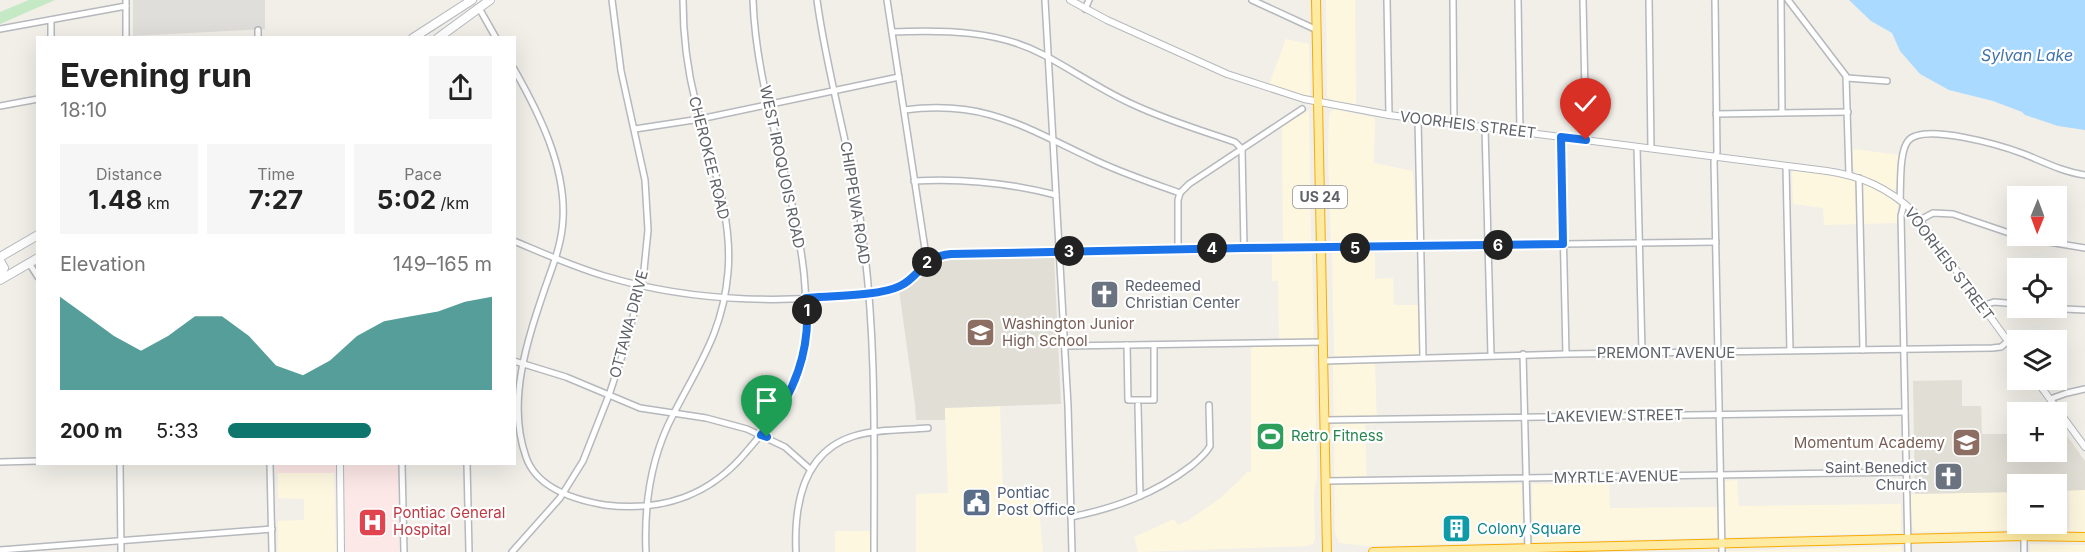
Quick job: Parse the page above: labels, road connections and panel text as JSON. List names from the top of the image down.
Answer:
{
  "streets": {
    "highway": ["US 24"],
    "street": [
      "VOORHEIS STREET",
      "CHEROKEE ROAD",
      "WEST IROQUOIS ROAD",
      "CHIPPEWA ROAD",
      "OTTAWA DRIVE",
      "PREMONT AVENUE",
      "LAKEVIEW STREET",
      "MYRTLE AVENUE"
    ]
  },
  "crossings": [
    ["VOORHEIS STREET", "US 24"],
    ["VOORHEIS STREET", "PREMONT AVENUE"],
    ["CHEROKEE ROAD", "WEST IROQUOIS ROAD"],
    ["WEST IROQUOIS ROAD", "OTTAWA DRIVE"],
    ["US 24", "PREMONT AVENUE"],
    ["US 24", "LAKEVIEW STREET"],
    ["US 24", "MYRTLE AVENUE"]
  ],
  "water": ["Sylvan Lake"],
  "places": {
    "church": ["Redeemed Christian Center", "Saint Benedict Church"],
    "school or university": ["Washington Junior High School", "Momentum Academy"],
    "sports": ["Retro Fitness"],
    "public building": ["Pontiac Post Office"],
    "hospital": ["Pontiac General Hospital"],
    "building": ["Colony Square"]
  },
  "north": "bottom",
  "page": {
    "heading": ["Evening run", "18:10"],
    "stats": [
      ["Distance", "1.48 km"],
      ["Time", "7:27"],
      ["Pace", "5:02 /km"]
    ],
    "map_buttons": ["+", "−"],
    "pins": [
      "6",
      "4",
      "5",
      "3",
      "2",
      "1"
    ],
    "chart": ["Elevation", "149–165 m"],
    "list": [
      {
        "name": "200 m",
        "note": "5:33"
      }
    ]
  }
}
